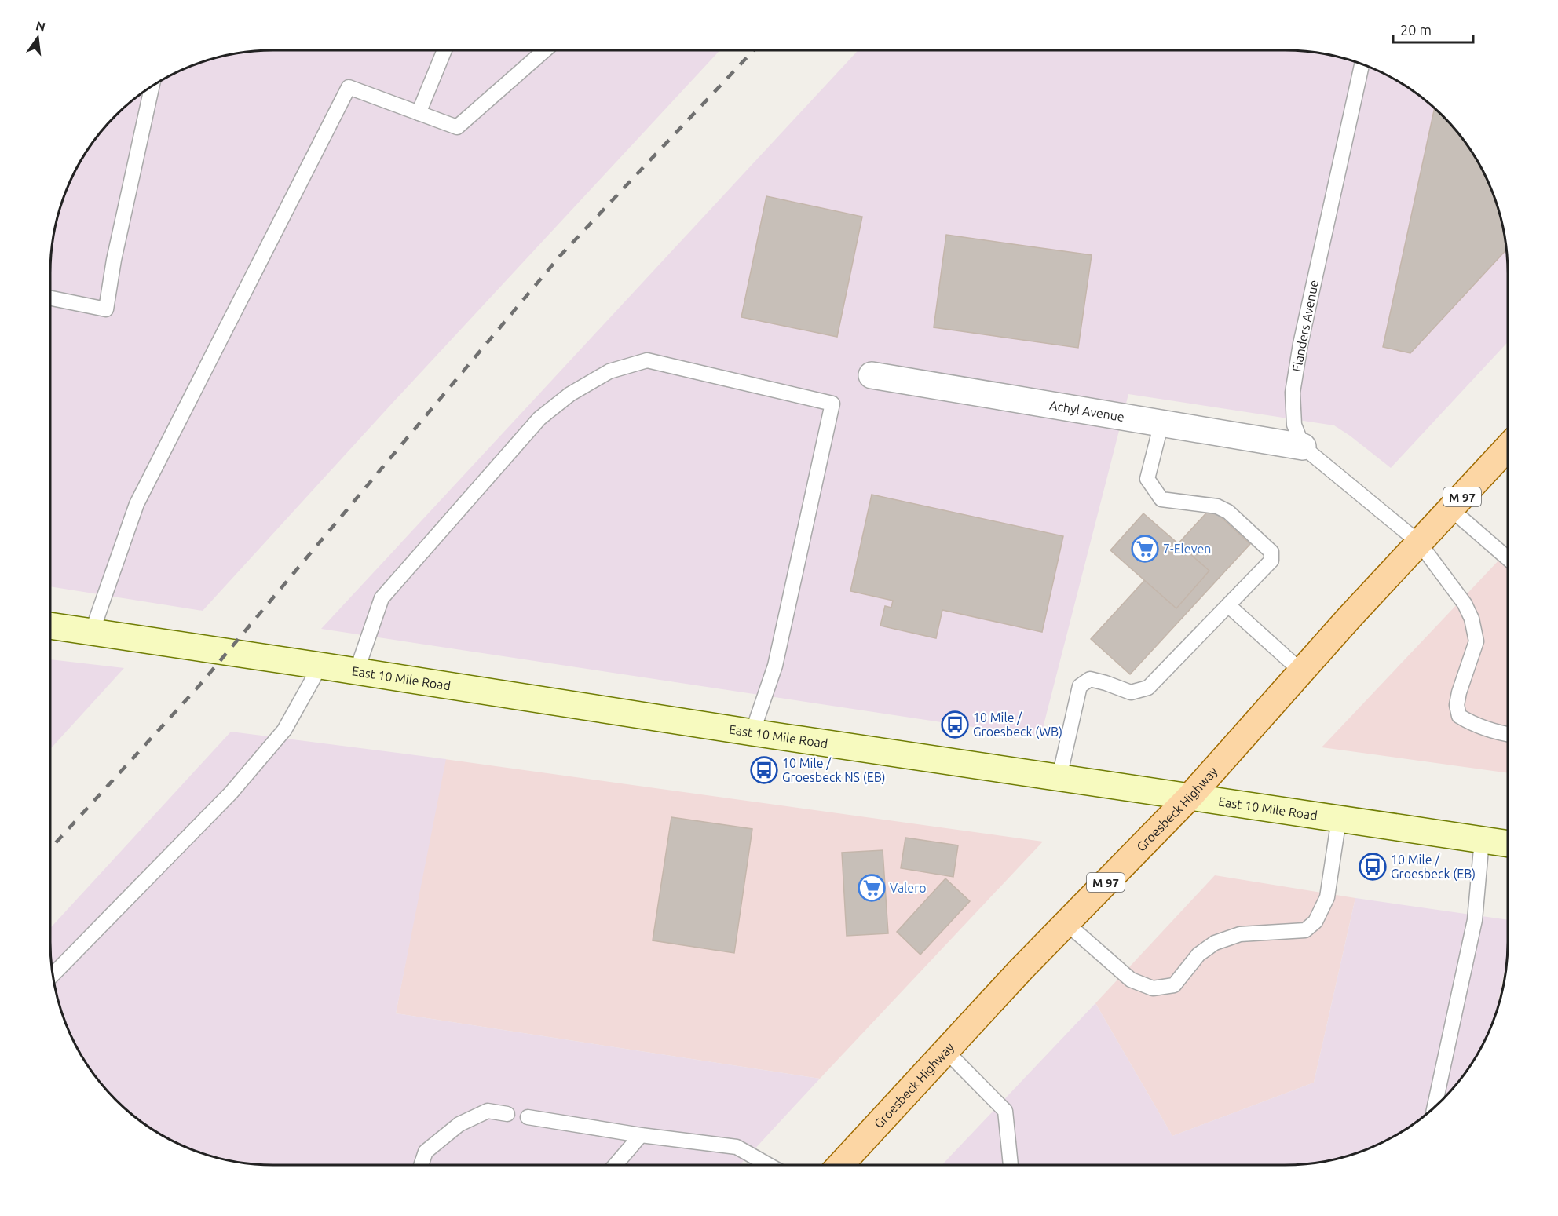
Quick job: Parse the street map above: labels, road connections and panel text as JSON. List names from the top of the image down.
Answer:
{
  "streets": {
    "main road": ["M 97", "East 10 Mile Road", "Groesbeck Highway"],
    "street": ["Achyl Avenue"],
    "lane": ["Flanders Avenue"]
  },
  "crossings": [
    ["Flanders Avenue", "Achyl Avenue"],
    ["Flanders Avenue", "Groesbeck Highway"],
    ["East 10 Mile Road", "Groesbeck Highway"]
  ],
  "places": {
    "supermarket": ["7-Eleven", "Valero"],
    "bus stop": ["10 Mile / Groesbeck (WB)", "10 Mile / Groesbeck NS (EB)", "10 Mile / Groesbeck (EB)"]
  },
  "scale_bar": "20 m",
  "north": "top"
}
